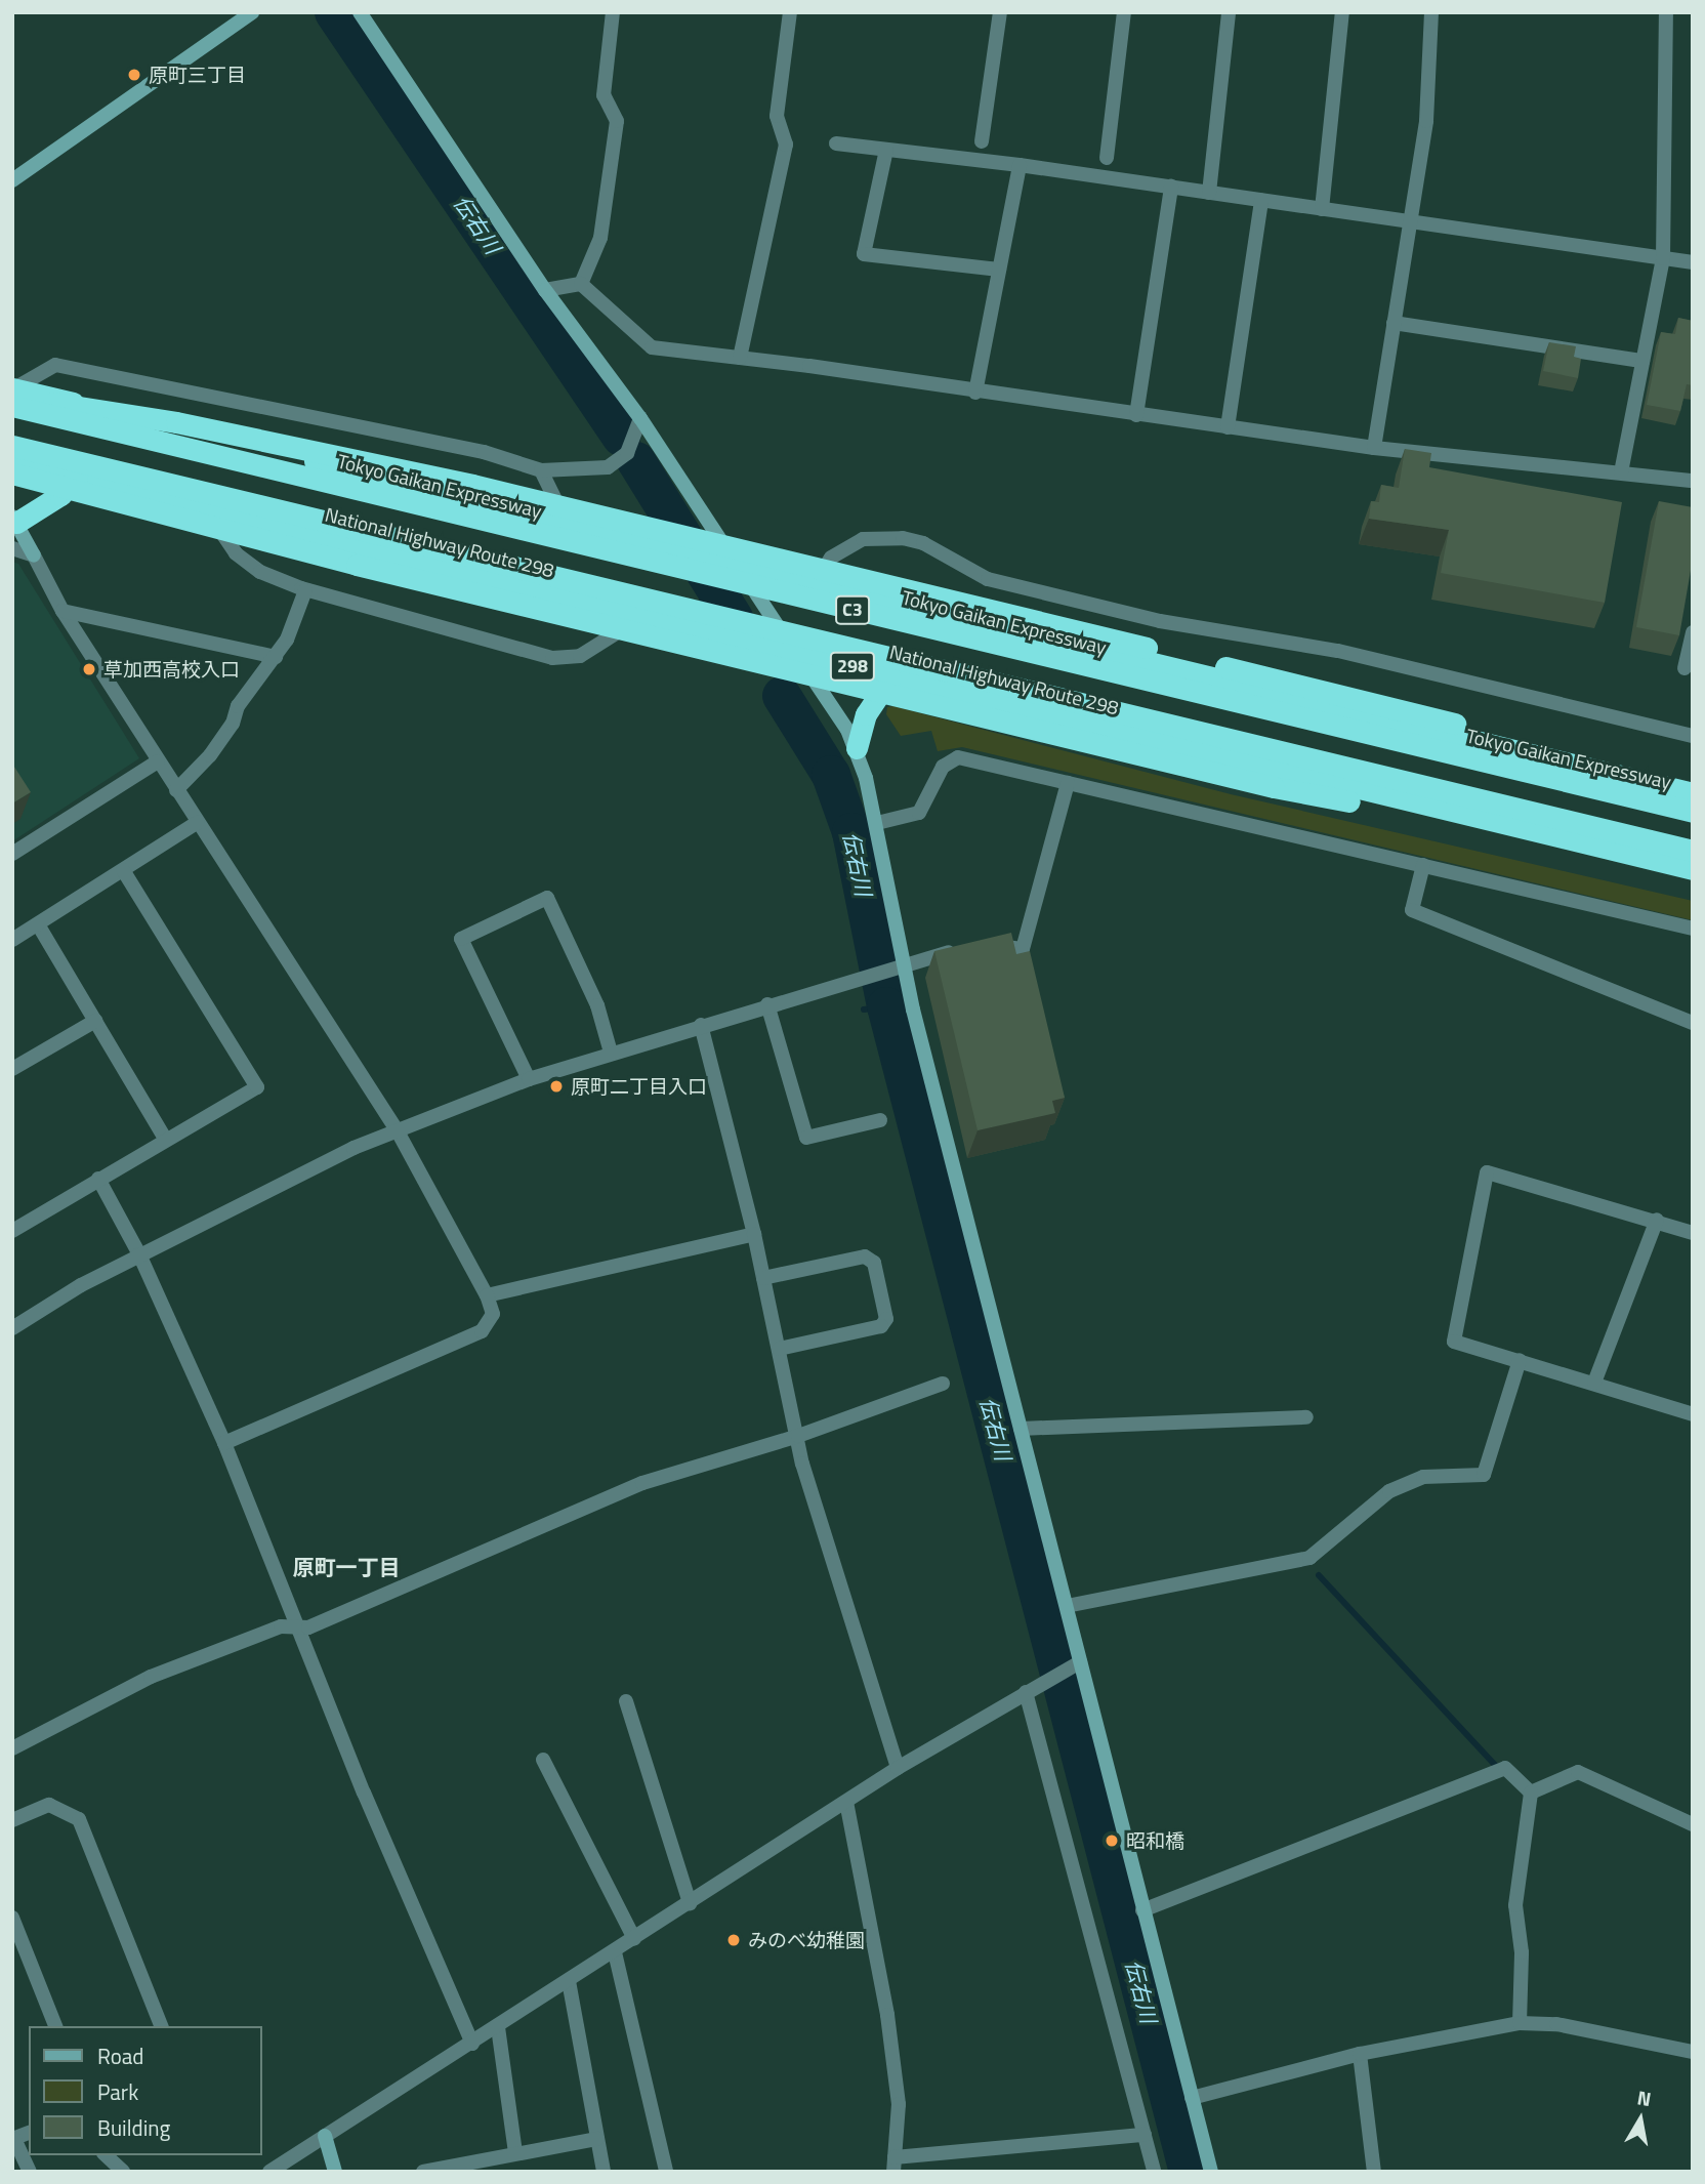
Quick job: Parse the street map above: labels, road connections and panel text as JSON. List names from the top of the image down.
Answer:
{
  "streets": {
    "highway": [
      "Tokyo Gaikan Expressway",
      "National Highway Route 298",
      "C3",
      "298"
    ]
  },
  "districts": ["原町一丁目"],
  "water": ["伝右川"],
  "places": [
    "原町三丁目",
    "草加西高校入口",
    "原町二丁目入口",
    "昭和橋",
    "みのべ幼稚園"
  ],
  "legend": ["Road", "Park", "Building"],
  "north": "top"
}
